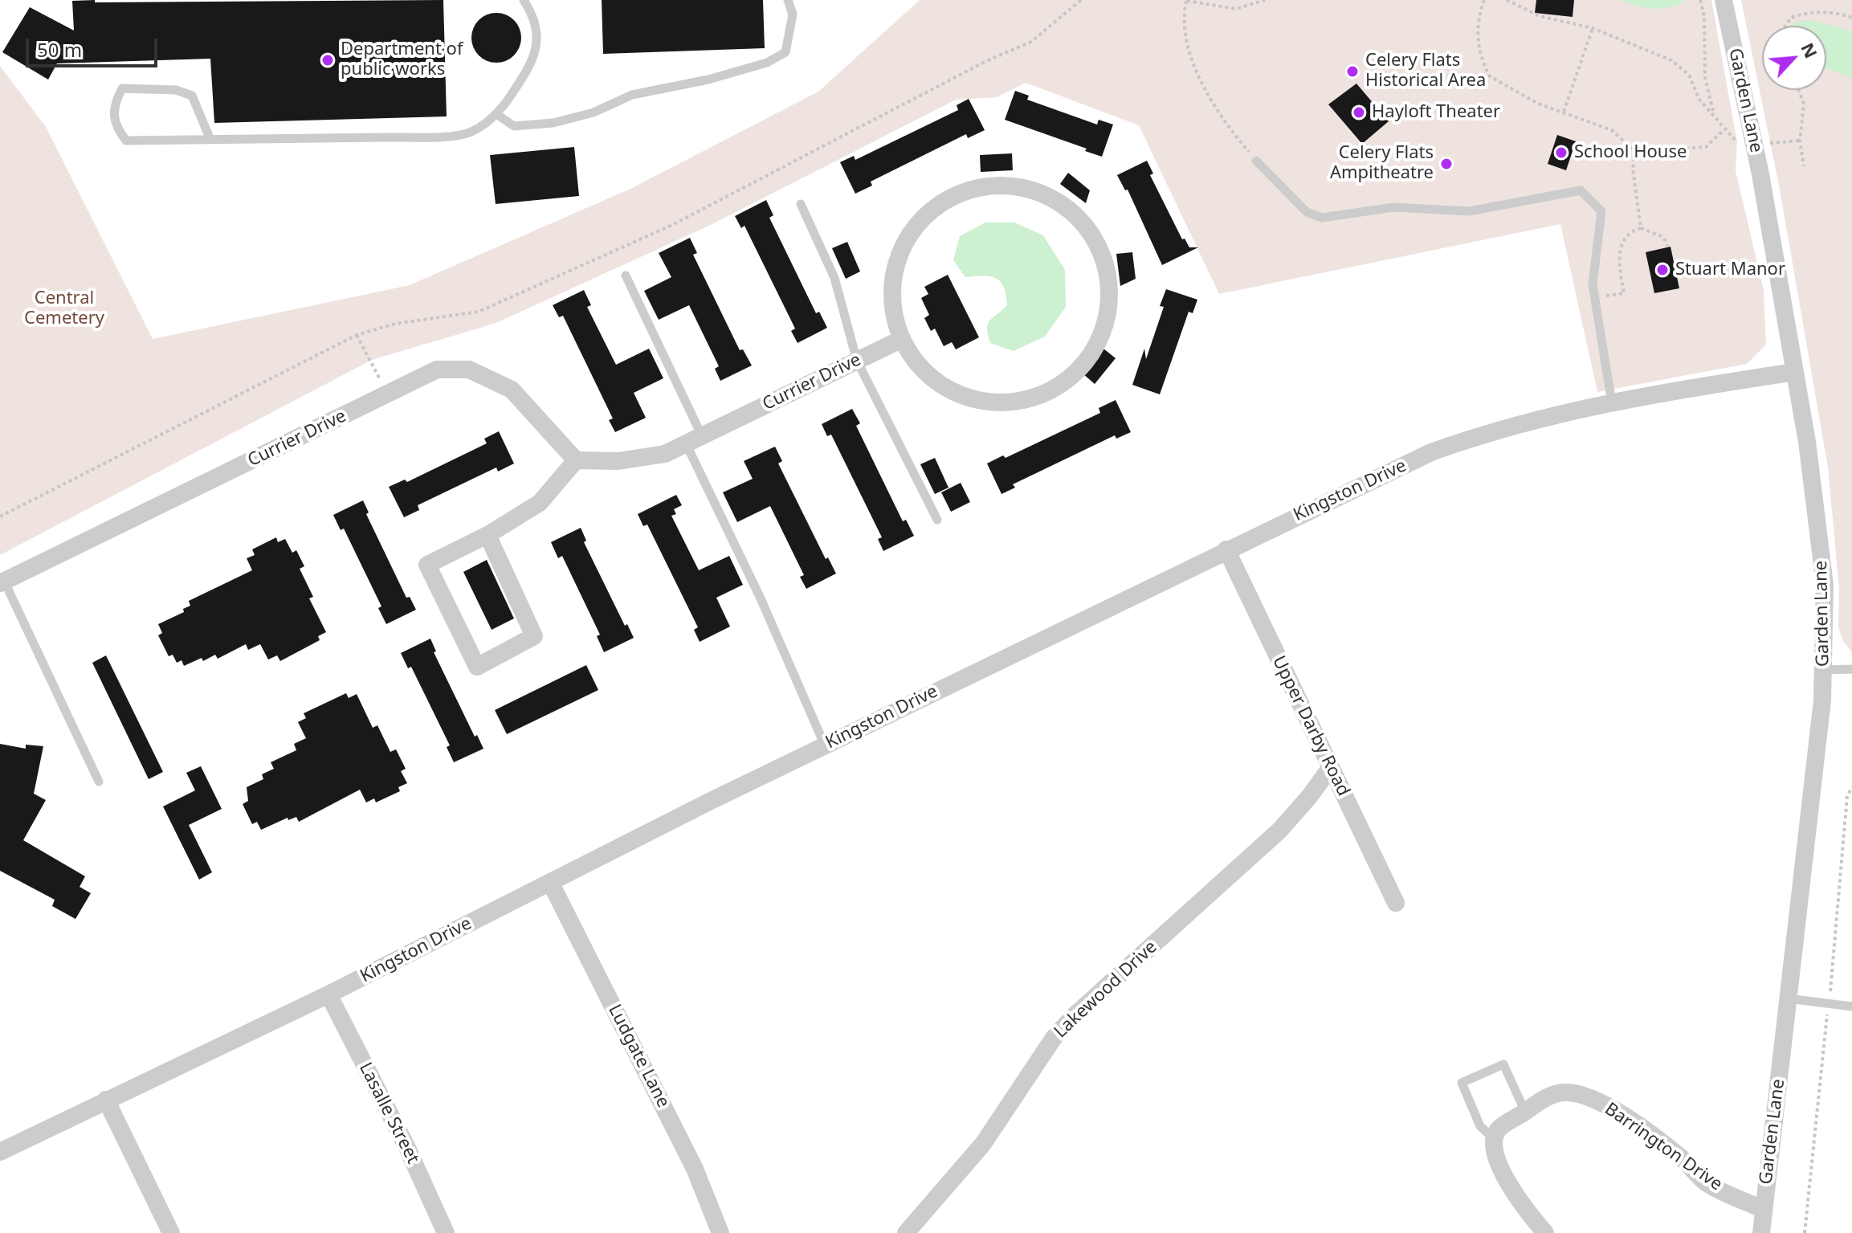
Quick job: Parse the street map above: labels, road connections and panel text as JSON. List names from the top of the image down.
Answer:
{
  "streets": {
    "street": [
      "Garden Lane",
      "Currier Drive",
      "Kingston Drive",
      "Upper Darby Road",
      "Lakewood Drive",
      "Ludgate Lane",
      "Lasalle Street",
      "Barrington Drive"
    ]
  },
  "crossings": [
    ["Garden Lane", "Kingston Drive"],
    ["Garden Lane", "Barrington Drive"],
    ["Kingston Drive", "Upper Darby Road"],
    ["Kingston Drive", "Ludgate Lane"],
    ["Kingston Drive", "Lasalle Street"],
    ["Upper Darby Road", "Lakewood Drive"]
  ],
  "parks": ["Central Cemetery"],
  "places": [
    "Department of public works",
    "Celery Flats Historical Area",
    "Hayloft Theater",
    "School House",
    "Celery Flats Ampitheatre",
    "Stuart Manor"
  ],
  "scale_bar": "50 m",
  "north": "top right"
}
